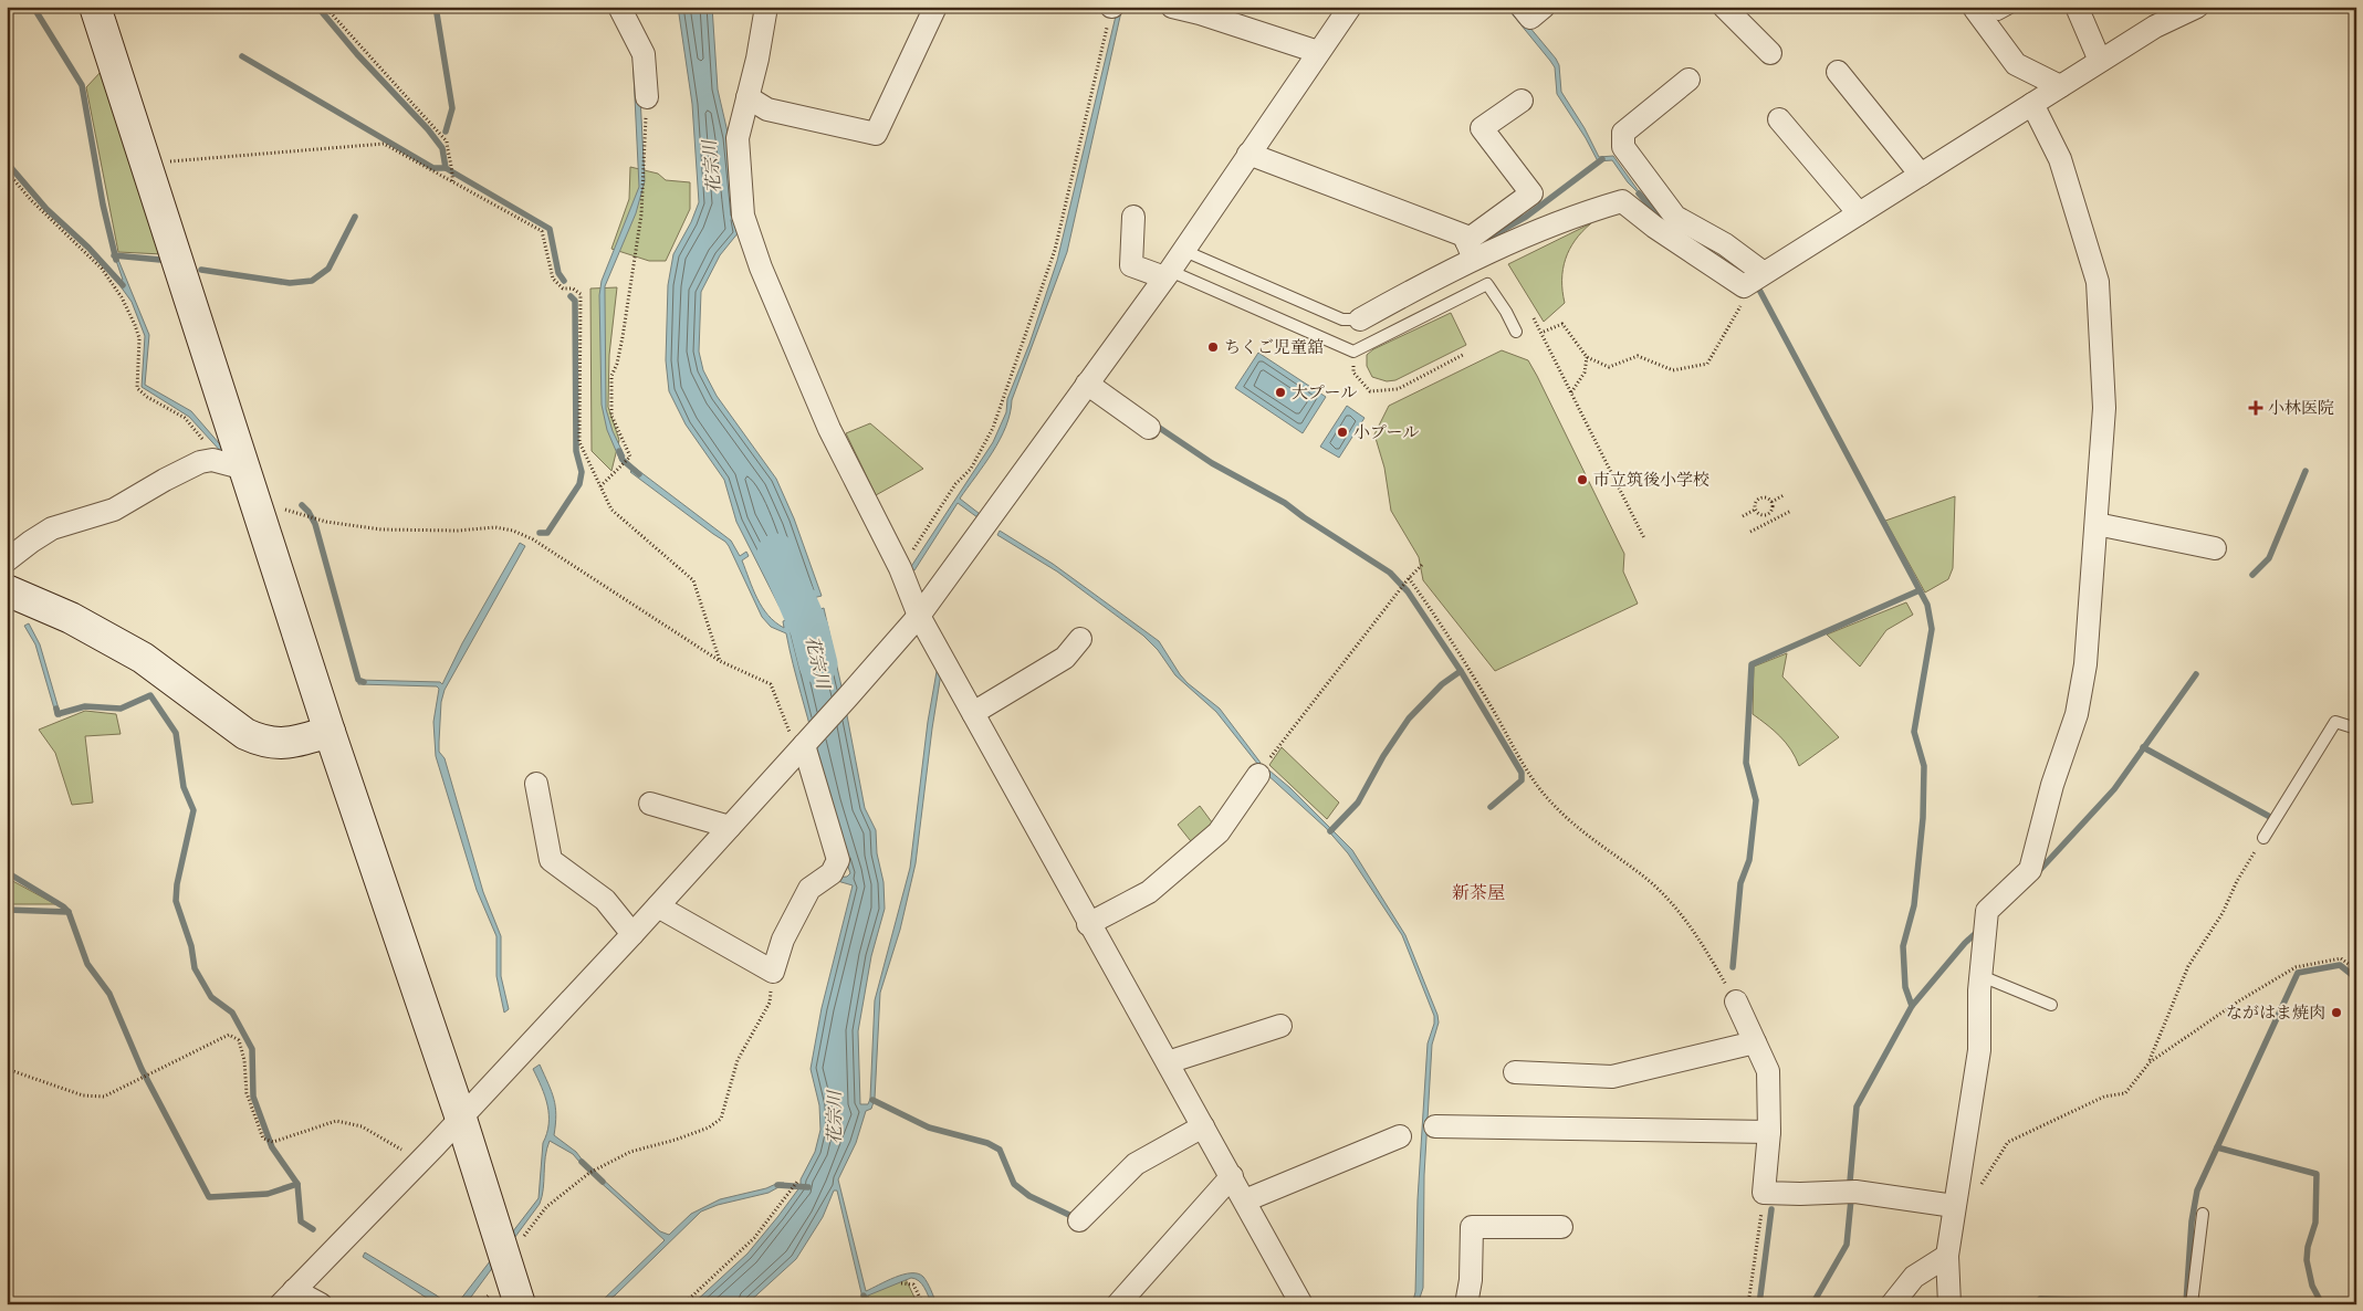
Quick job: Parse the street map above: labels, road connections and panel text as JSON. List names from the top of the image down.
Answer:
{
  "districts": ["新茶屋"],
  "water": ["花宗川"],
  "places": {
    "other": [
      "ちくご児童舘",
      "大プール",
      "小プール",
      "市立筑後小学校",
      "ながはま焼肉"
    ],
    "health": ["小林医院"]
  }
}
